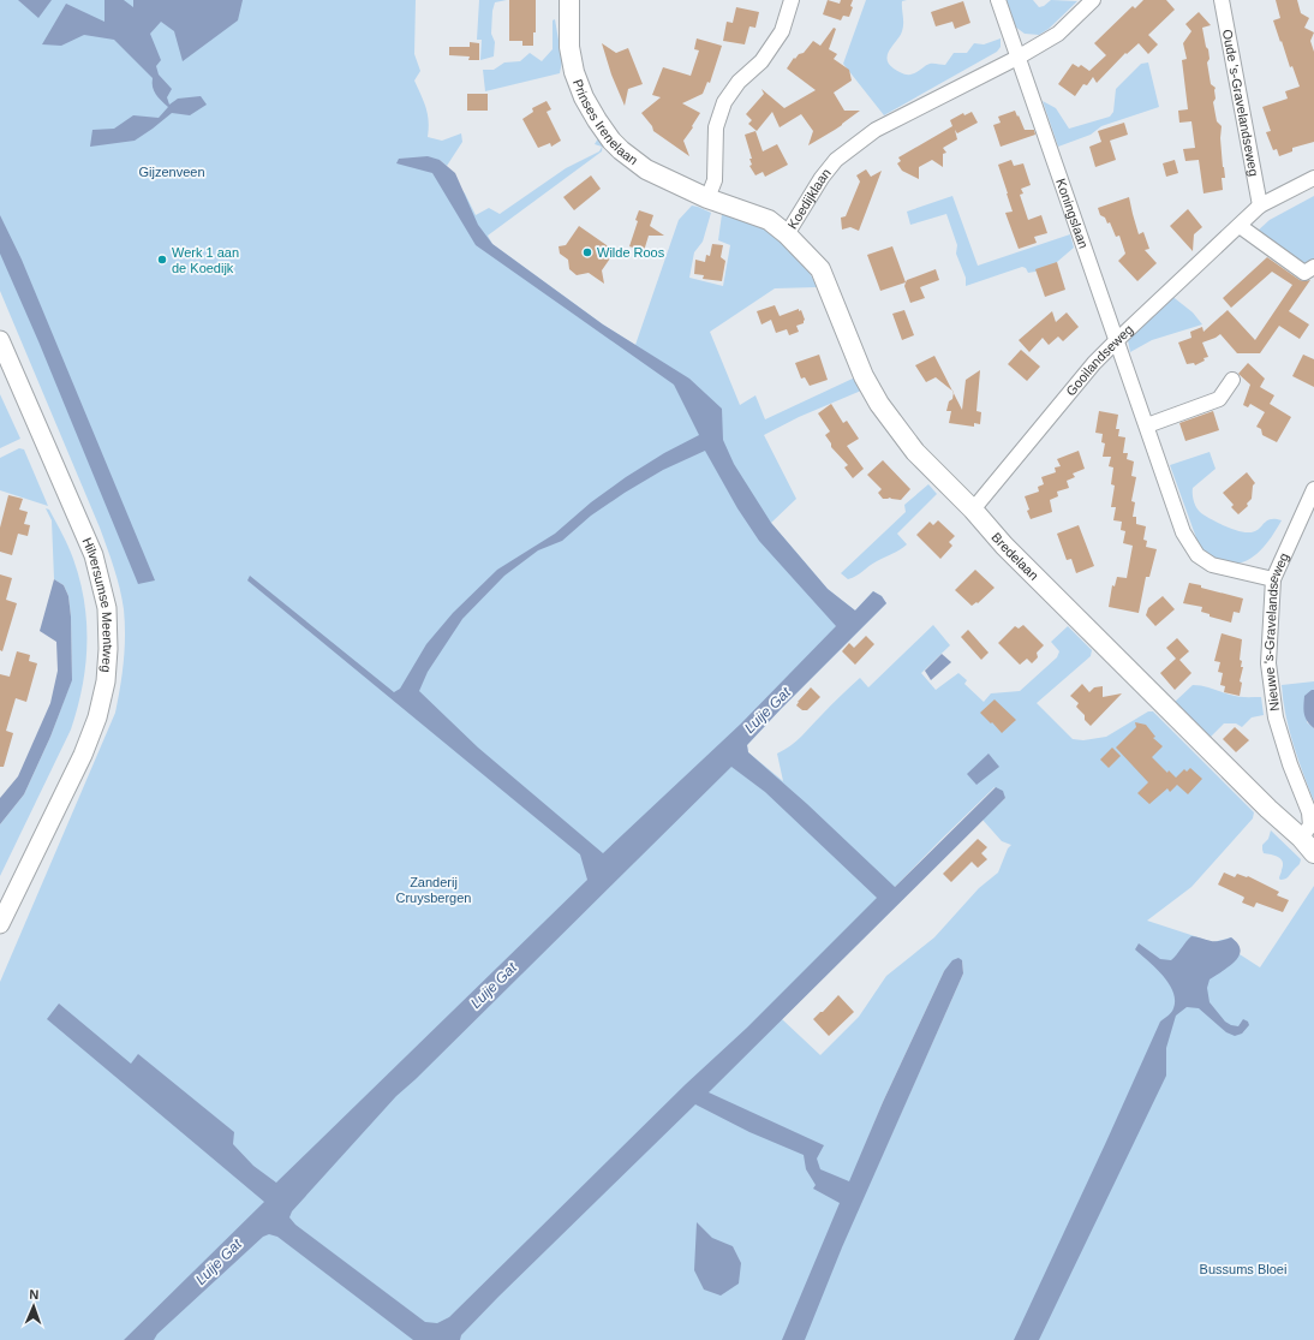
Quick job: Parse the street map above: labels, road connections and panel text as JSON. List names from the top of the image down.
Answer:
{
  "streets": {
    "main road": ["Prinses Irenelaan", "Koedijklaan", "Bredelaan"],
    "street": [
      "Oude 's-Gravelandseweg",
      "Koningslaan",
      "Gooilandseweg",
      "Hilversumse Meentweg",
      "Nieuwe 's-Gravelandseweg"
    ]
  },
  "crossings": [
    ["Oude 's-Gravelandseweg", "Gooilandseweg"],
    ["Prinses Irenelaan", "Koedijklaan"],
    ["Koedijklaan", "Koningslaan"],
    ["Koedijklaan", "Bredelaan"],
    ["Koningslaan", "Gooilandseweg"],
    ["Koningslaan", "Nieuwe 's-Gravelandseweg"],
    ["Gooilandseweg", "Bredelaan"],
    ["Bredelaan", "Nieuwe 's-Gravelandseweg"]
  ],
  "water": ["Luije Gat"],
  "parks": ["Gijzenveen", "Zanderij Cruysbergen", "Bussums Bloei"],
  "places": ["Wilde Roos", "Werk 1 aan de Koedijk"],
  "north": "top"
}
